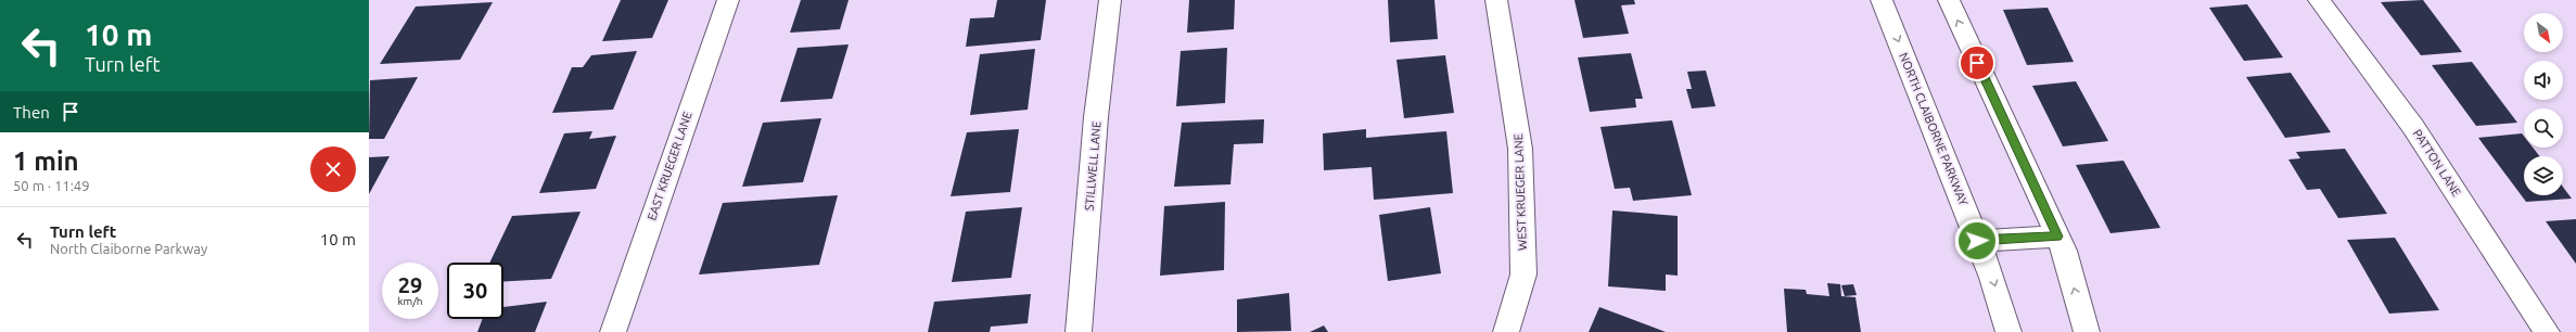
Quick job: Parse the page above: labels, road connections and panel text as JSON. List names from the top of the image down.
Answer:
{
  "streets": {
    "street": [
      "NORTH CLAIBORNE PARKWAY",
      "PATTON LANE",
      "EAST KRUEGER LANE",
      "STILLWELL LANE",
      "WEST KRUEGER LANE"
    ]
  },
  "north": "bottom right",
  "page": {
    "turn": ["10 m", "Turn left"],
    "then": "Then",
    "heading": ["1 min", "50 m · 11:49"],
    "list": [
      {
        "name": "Turn left",
        "note": "North Claiborne Parkway",
        "value": "10 m"
      }
    ],
    "speed": "29 km/h",
    "limit": "30"
  }
}
